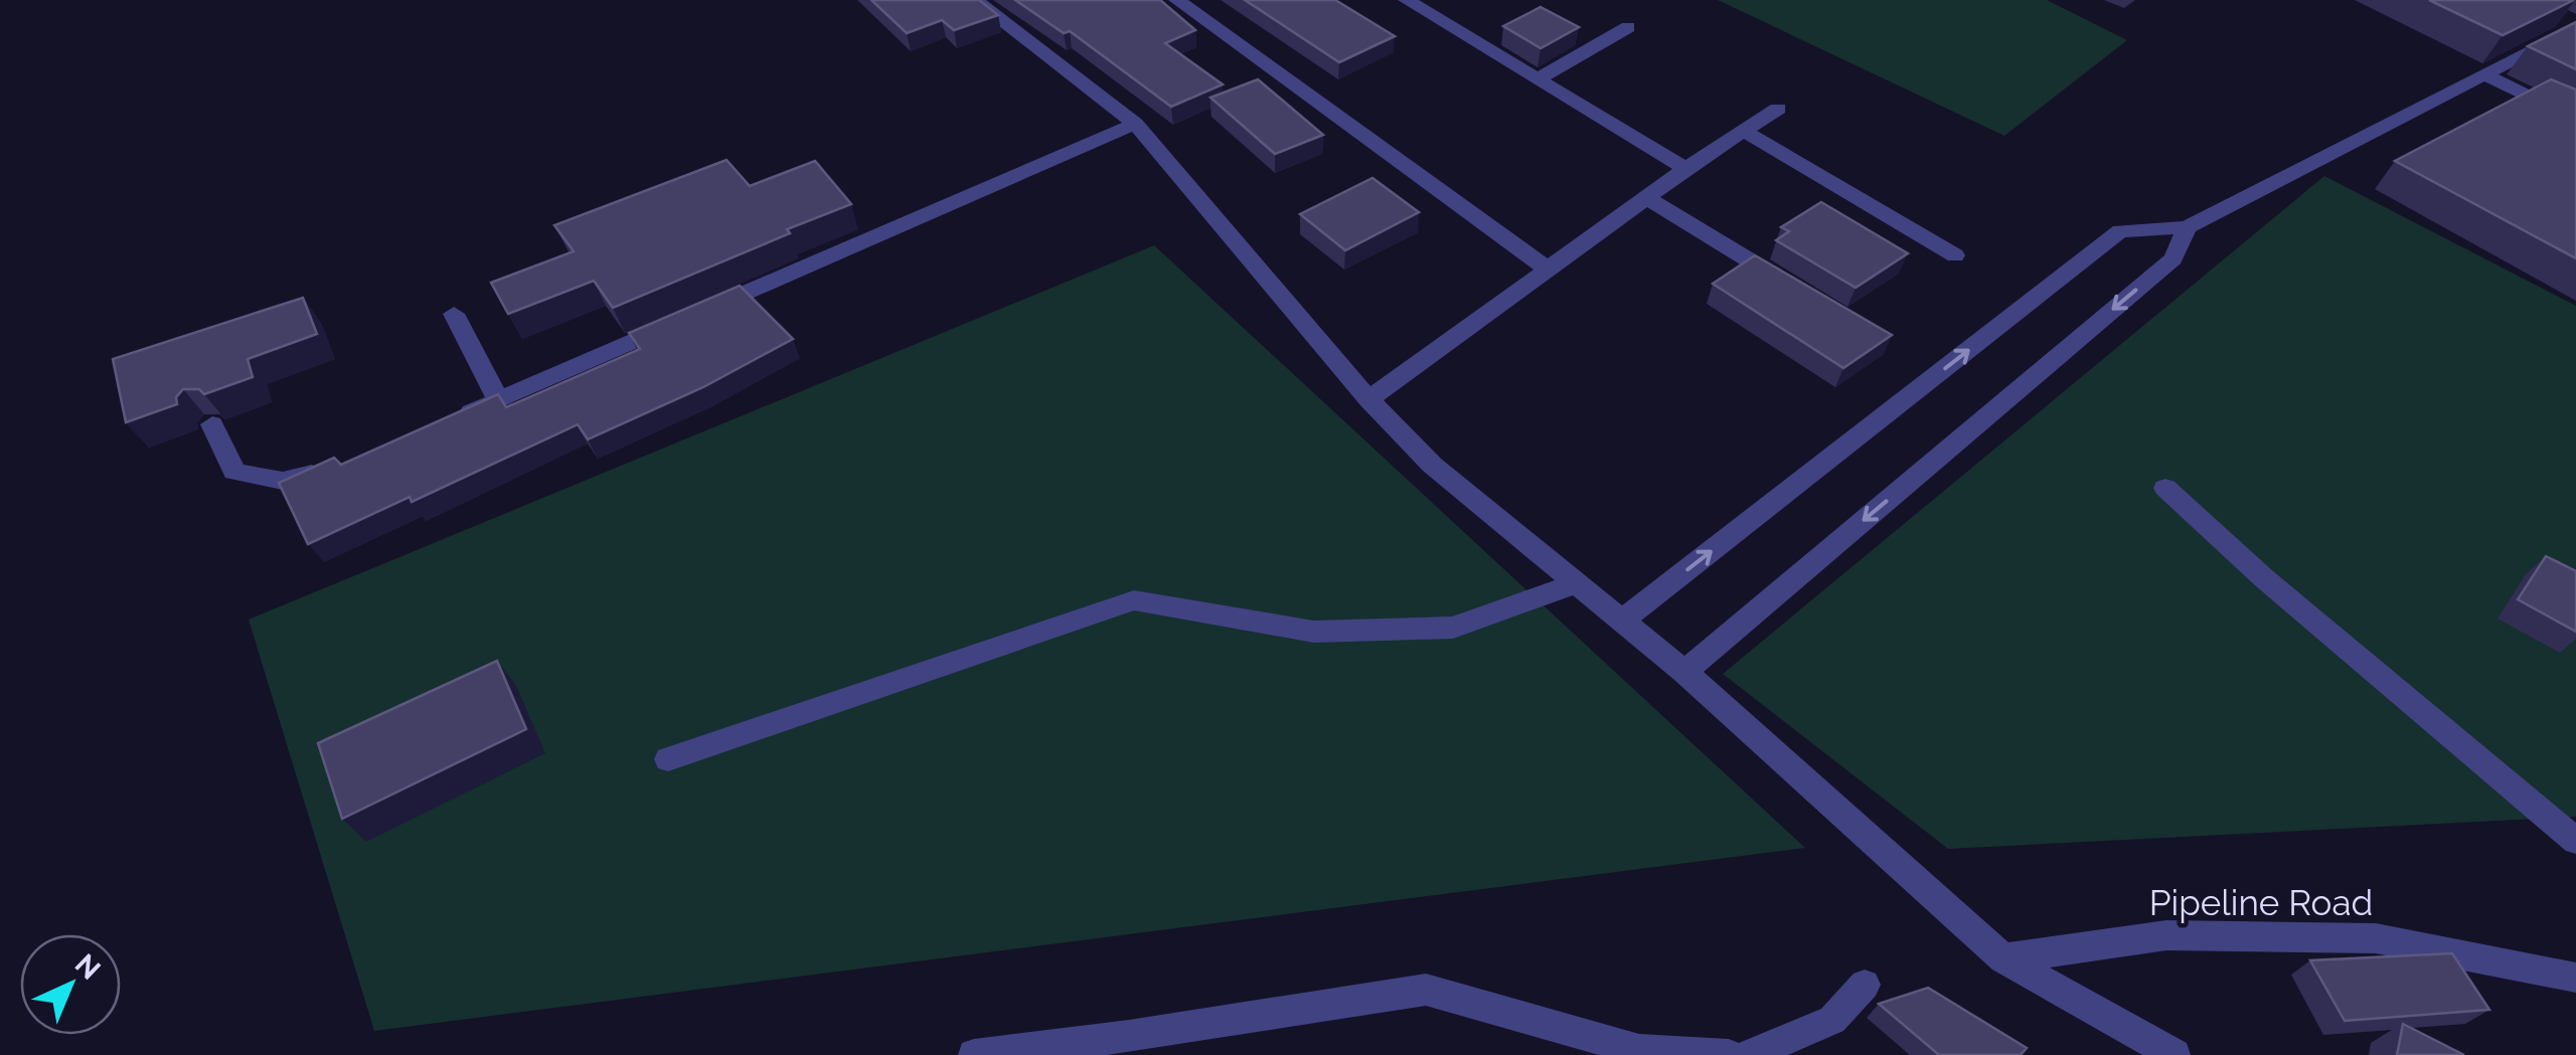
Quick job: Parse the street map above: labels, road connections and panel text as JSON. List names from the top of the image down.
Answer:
{
  "streets": {
    "street": ["Pipeline Road"]
  },
  "north": "top right"
}
